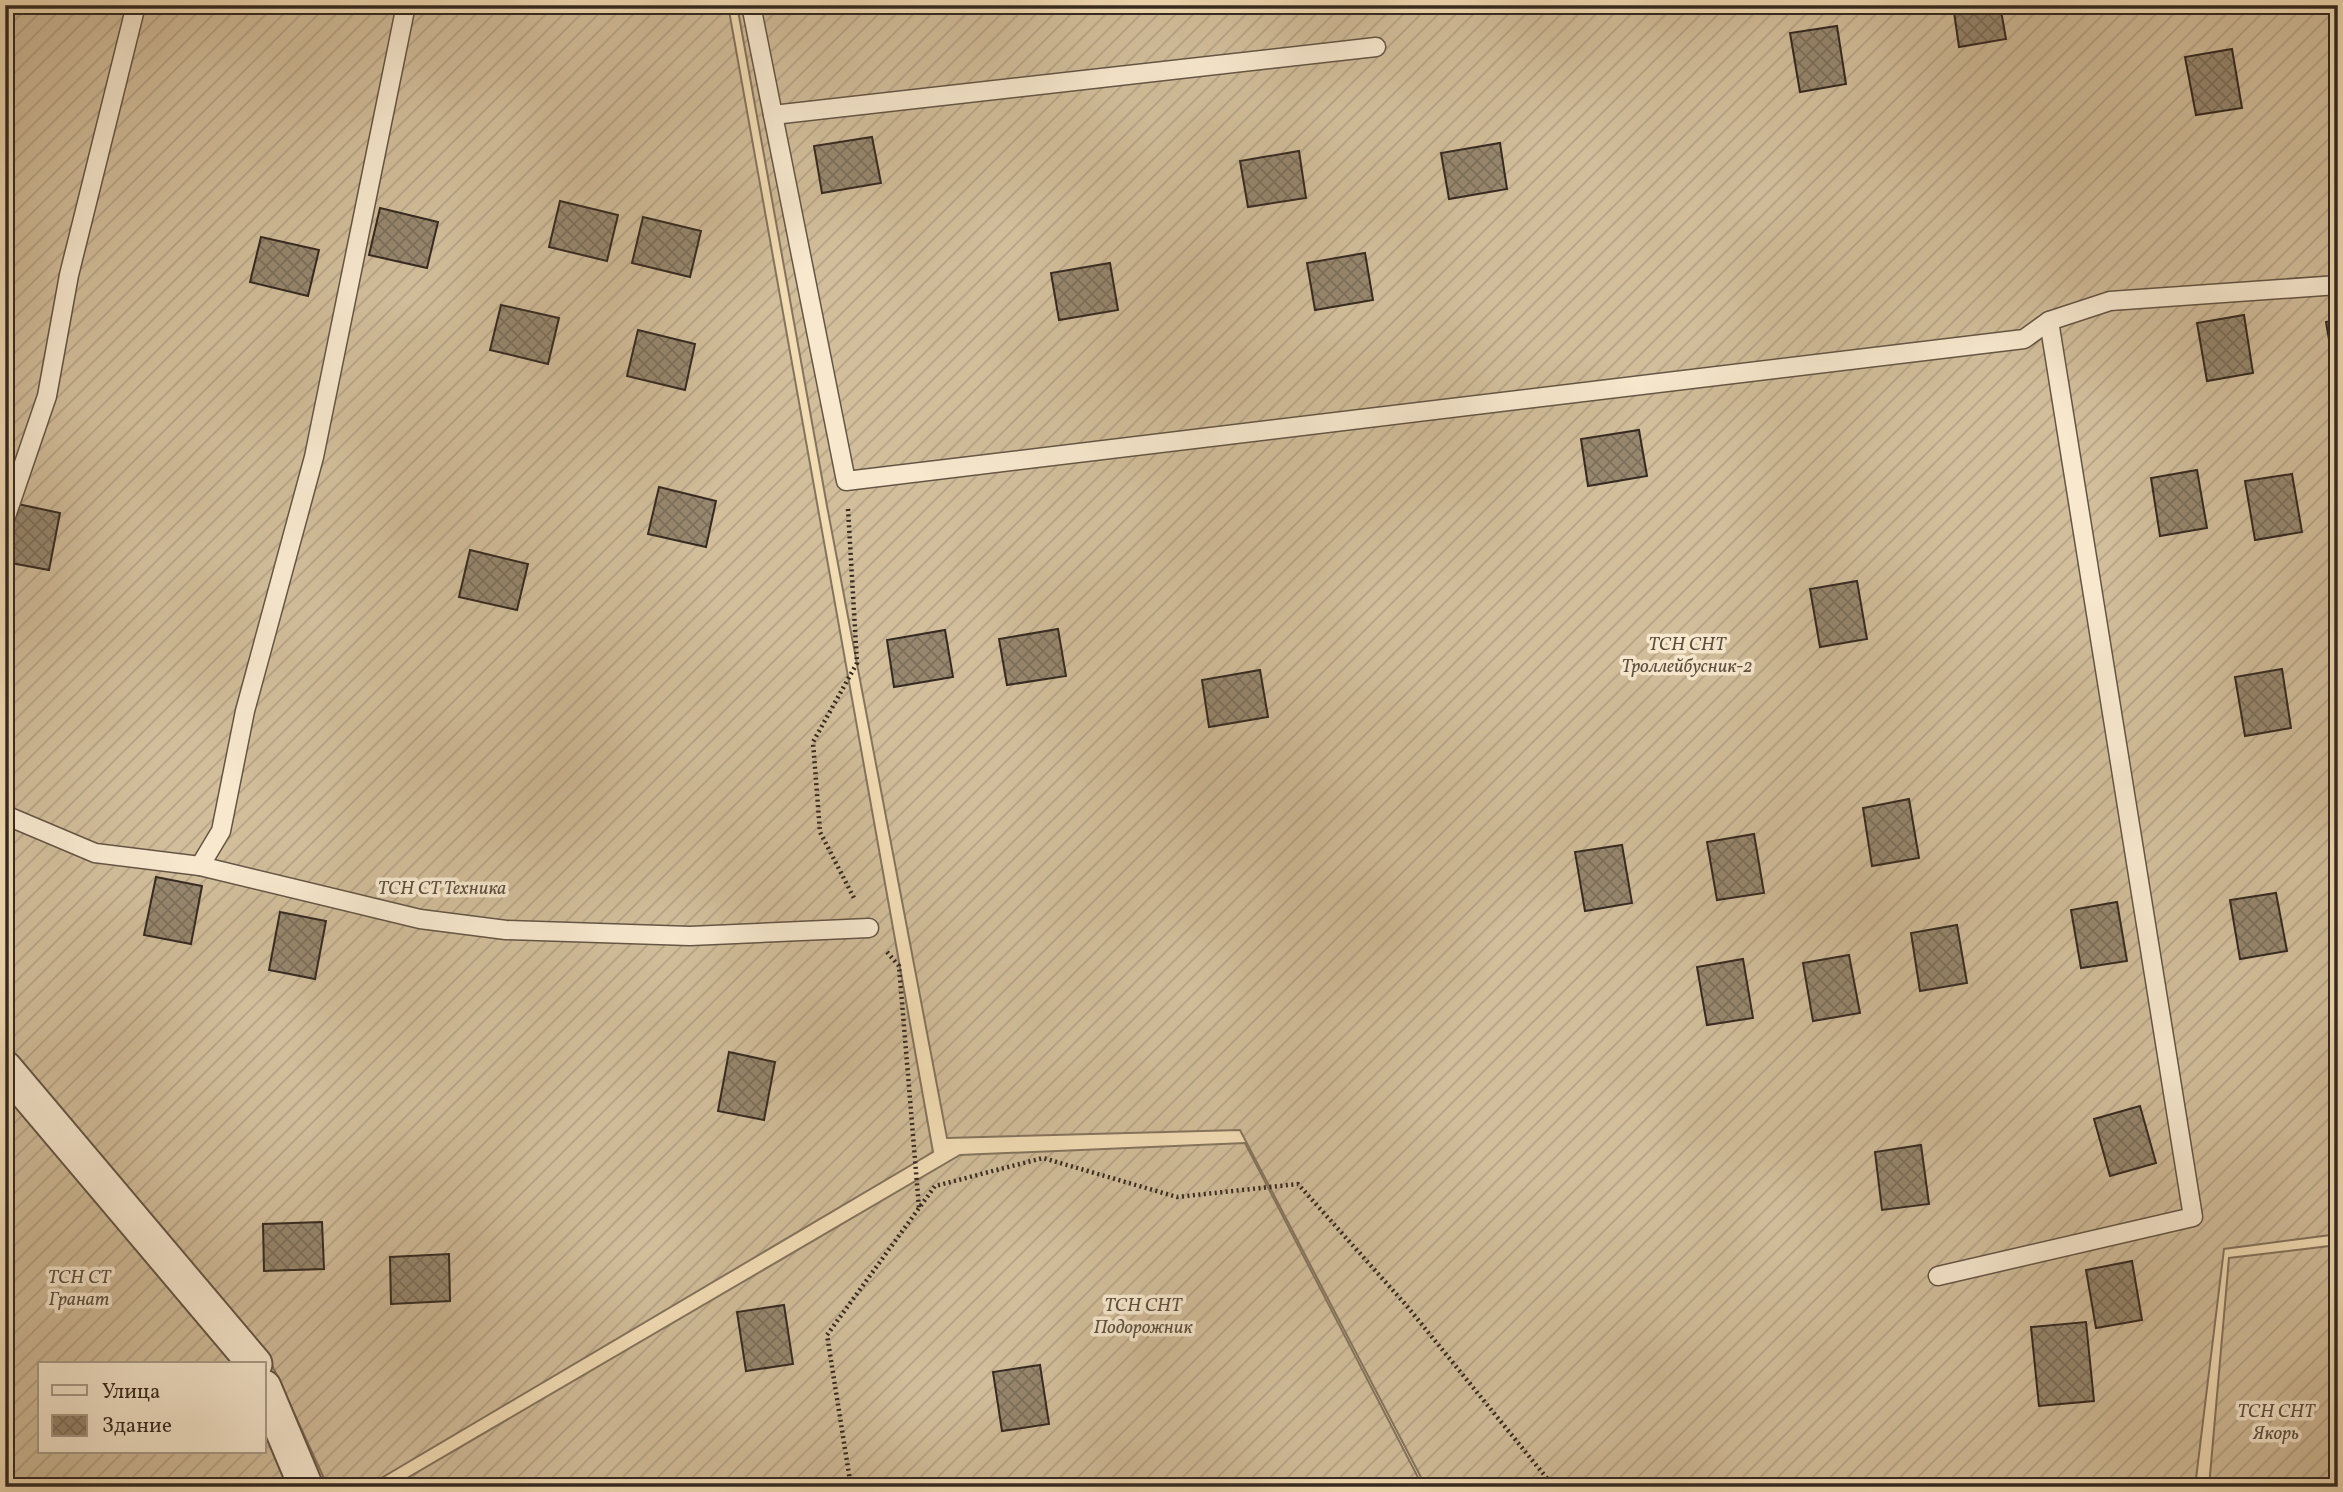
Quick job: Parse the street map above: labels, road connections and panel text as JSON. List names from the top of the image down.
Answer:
{
  "parks": [
    "ТСН СНТ Троллейбусник-2",
    "ТСН СТ Техника",
    "ТСН СТ Гранат",
    "ТСН СНТ Подорожник",
    "ТСН СНТ Якорь"
  ],
  "legend": ["Улица", "Здание"]
}
